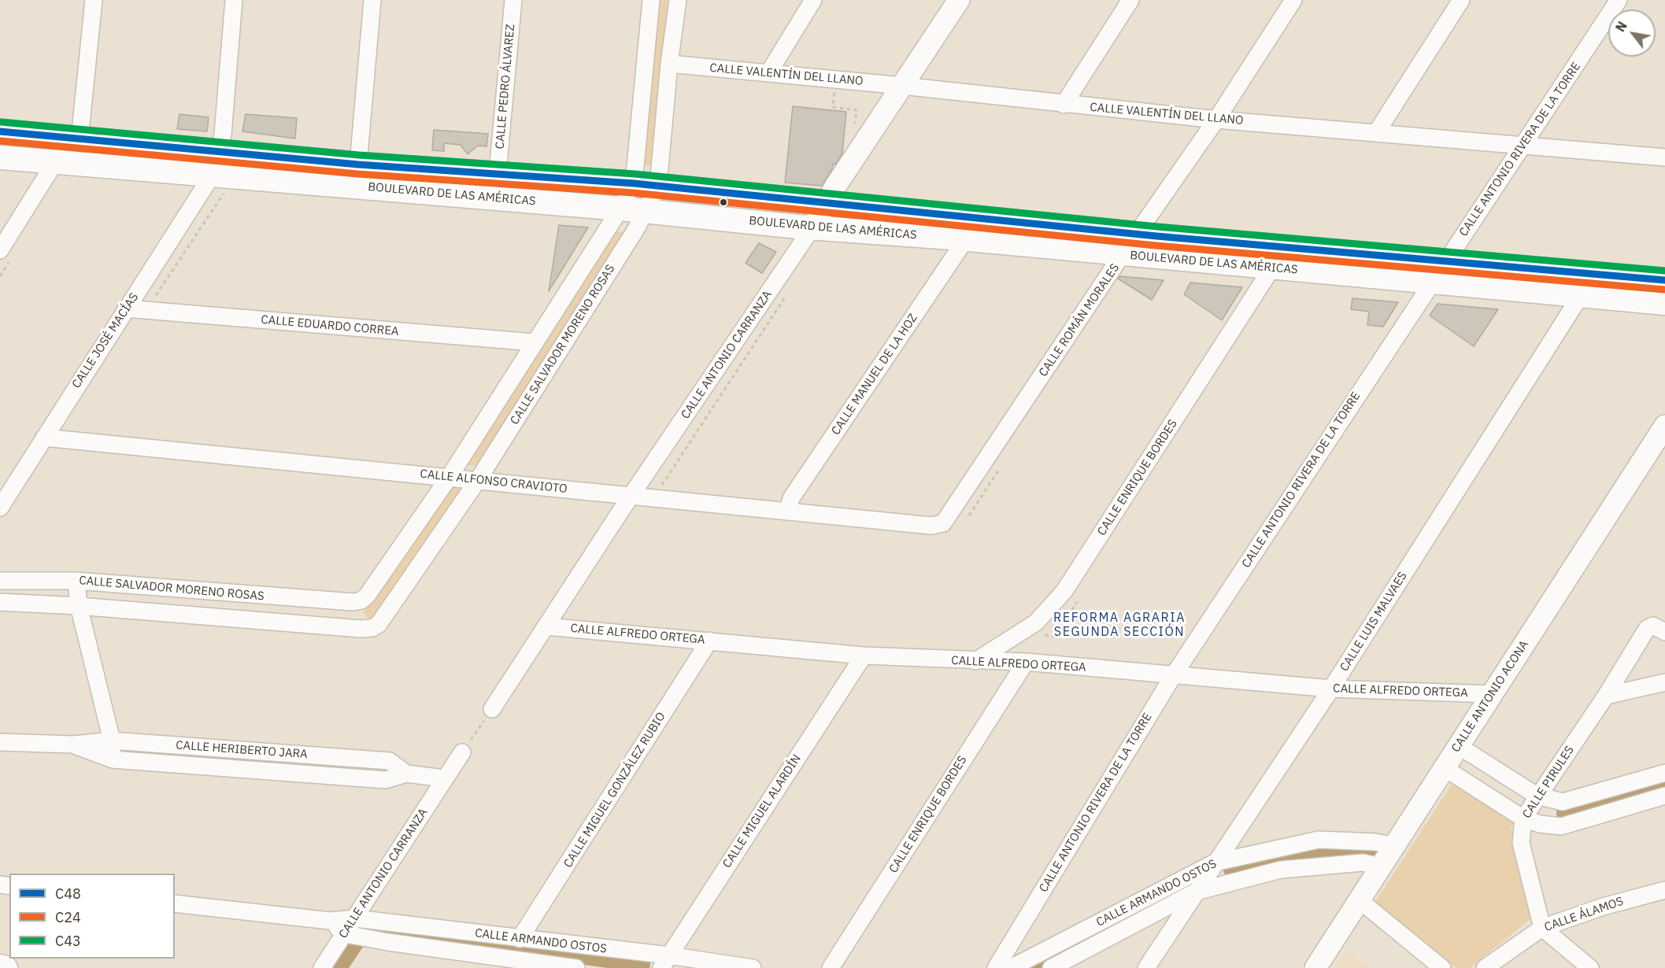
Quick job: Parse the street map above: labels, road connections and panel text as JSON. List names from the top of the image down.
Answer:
{
  "streets": {
    "main road": ["BOULEVARD DE LAS AMÉRICAS"],
    "street": [
      "CALLE VALENTÍN DEL LLANO",
      "CALLE PEDRO ÁLVAREZ",
      "CALLE ANTONIO RIVERA DE LA TORRE",
      "CALLE ROMÁN MORALES",
      "CALLE EDUARDO CORREA",
      "CALLE JOSÉ MACÍAS",
      "CALLE SALVADOR MORENO ROSAS",
      "CALLE ANTONIO CARRANZA",
      "CALLE MANUEL DE LA HOZ",
      "CALLE ENRIQUE BORDES",
      "CALLE ALFONSO CRAVIOTO",
      "CALLE LUIS MALVAES",
      "CALLE ALFREDO ORTEGA",
      "CALLE ANTONIO ACONA",
      "CALLE HERIBERTO JARA",
      "CALLE PIRULES",
      "CALLE MIGUEL GONZÁLEZ RUBIO",
      "CALLE MIGUEL ALARDÍN",
      "CALLE ARMANDO OSTOS",
      "CALLE ÁLAMOS"
    ]
  },
  "crossings": [
    ["CALLE VALENTÍN DEL LLANO", "CALLE ANTONIO RIVERA DE LA TORRE"],
    ["CALLE VALENTÍN DEL LLANO", "CALLE ROMÁN MORALES"],
    ["CALLE VALENTÍN DEL LLANO", "CALLE SALVADOR MORENO ROSAS"],
    ["CALLE VALENTÍN DEL LLANO", "CALLE ANTONIO CARRANZA"],
    ["CALLE PEDRO ÁLVAREZ", "BOULEVARD DE LAS AMÉRICAS"],
    ["CALLE ANTONIO RIVERA DE LA TORRE", "BOULEVARD DE LAS AMÉRICAS"],
    ["CALLE ANTONIO RIVERA DE LA TORRE", "CALLE ALFREDO ORTEGA"],
    ["BOULEVARD DE LAS AMÉRICAS", "CALLE ROMÁN MORALES"],
    ["BOULEVARD DE LAS AMÉRICAS", "CALLE JOSÉ MACÍAS"],
    ["BOULEVARD DE LAS AMÉRICAS", "CALLE SALVADOR MORENO ROSAS"],
    ["BOULEVARD DE LAS AMÉRICAS", "CALLE ANTONIO CARRANZA"],
    ["BOULEVARD DE LAS AMÉRICAS", "CALLE MANUEL DE LA HOZ"],
    ["BOULEVARD DE LAS AMÉRICAS", "CALLE ENRIQUE BORDES"],
    ["BOULEVARD DE LAS AMÉRICAS", "CALLE LUIS MALVAES"],
    ["CALLE ROMÁN MORALES", "CALLE ALFONSO CRAVIOTO"],
    ["CALLE EDUARDO CORREA", "CALLE JOSÉ MACÍAS"],
    ["CALLE EDUARDO CORREA", "CALLE SALVADOR MORENO ROSAS"],
    ["CALLE JOSÉ MACÍAS", "CALLE ALFONSO CRAVIOTO"],
    ["CALLE SALVADOR MORENO ROSAS", "CALLE ALFONSO CRAVIOTO"],
    ["CALLE ANTONIO CARRANZA", "CALLE ALFONSO CRAVIOTO"],
    ["CALLE ANTONIO CARRANZA", "CALLE ALFREDO ORTEGA"],
    ["CALLE ANTONIO CARRANZA", "CALLE HERIBERTO JARA"],
    ["CALLE ANTONIO CARRANZA", "CALLE ARMANDO OSTOS"],
    ["CALLE MANUEL DE LA HOZ", "CALLE ALFONSO CRAVIOTO"],
    ["CALLE ENRIQUE BORDES", "CALLE ALFREDO ORTEGA"],
    ["CALLE LUIS MALVAES", "CALLE ALFREDO ORTEGA"],
    ["CALLE LUIS MALVAES", "CALLE ARMANDO OSTOS"],
    ["CALLE ALFREDO ORTEGA", "CALLE ANTONIO ACONA"],
    ["CALLE ALFREDO ORTEGA", "CALLE MIGUEL GONZÁLEZ RUBIO"],
    ["CALLE ALFREDO ORTEGA", "CALLE MIGUEL ALARDÍN"],
    ["CALLE ANTONIO ACONA", "CALLE ARMANDO OSTOS"],
    ["CALLE PIRULES", "CALLE ÁLAMOS"],
    ["CALLE MIGUEL GONZÁLEZ RUBIO", "CALLE ARMANDO OSTOS"],
    ["CALLE MIGUEL ALARDÍN", "CALLE ARMANDO OSTOS"]
  ],
  "districts": ["REFORMA AGRARIA SEGUNDA SECCIÓN"],
  "lines": ["transit line C43", "transit line C48", "transit line C24"],
  "legend": ["C48", "C24", "C43"],
  "north": "top left"
}
